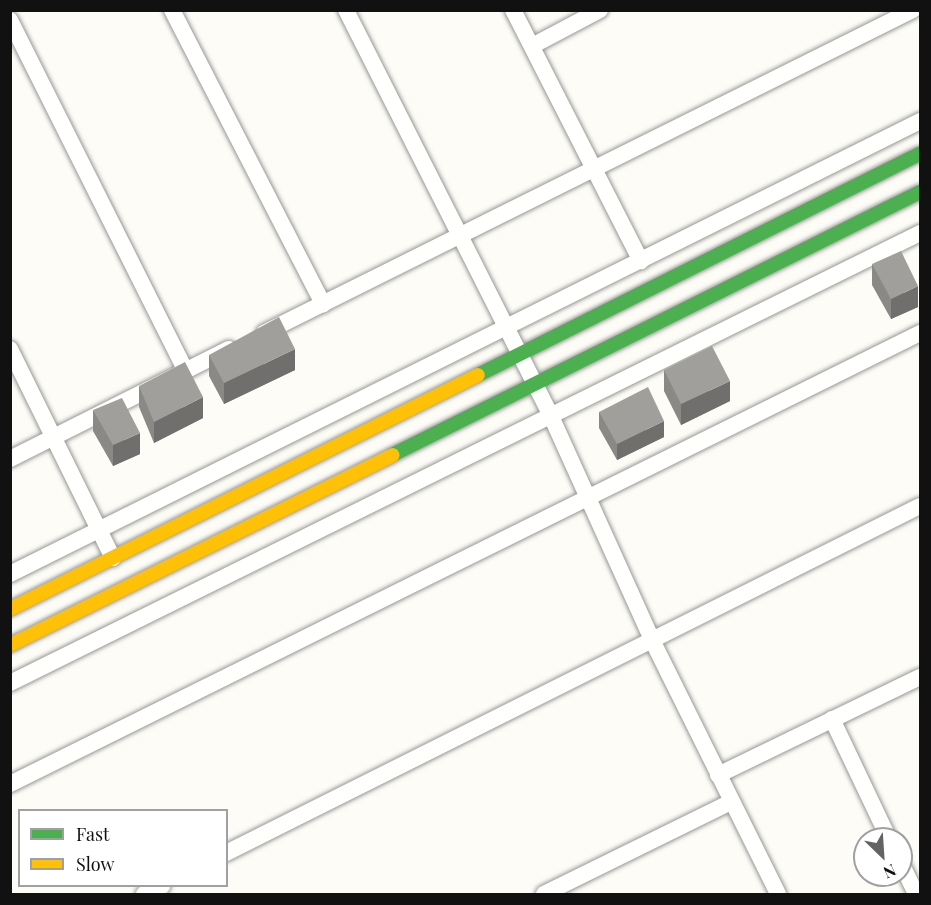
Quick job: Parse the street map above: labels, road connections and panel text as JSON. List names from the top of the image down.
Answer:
{
  "legend": ["Fast", "Slow"],
  "north": "bottom right"
}
